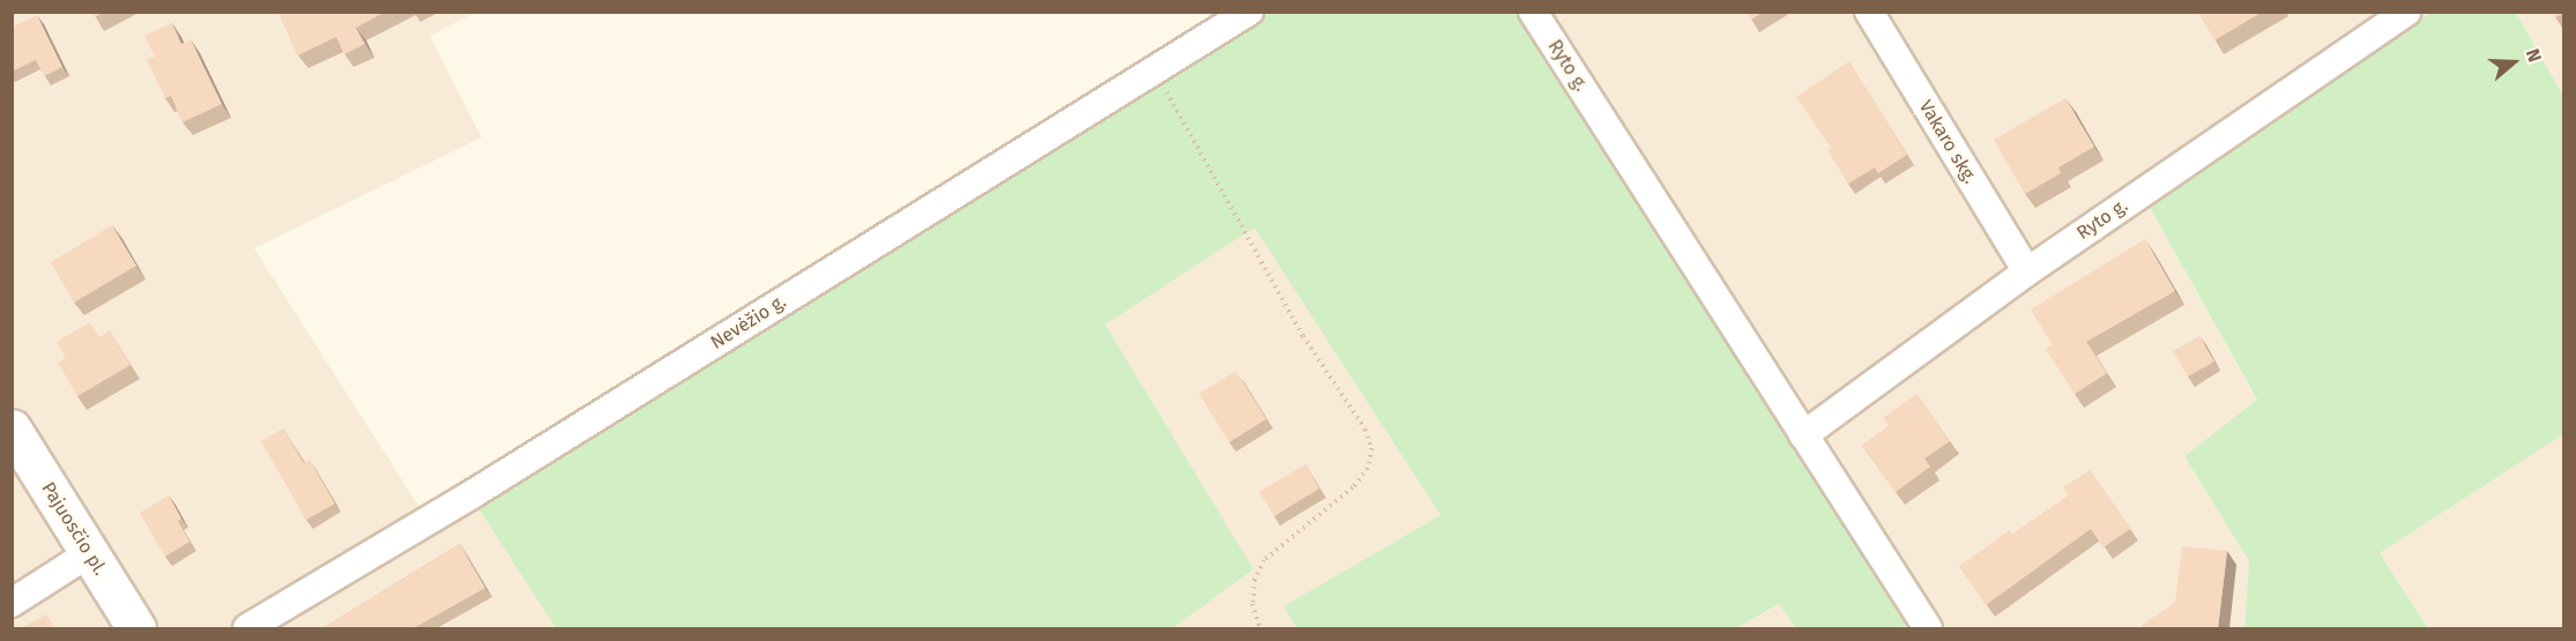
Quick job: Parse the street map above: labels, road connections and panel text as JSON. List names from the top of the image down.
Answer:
{
  "streets": {
    "main road": ["Pajuosčio pl."],
    "street": ["Ryto g.", "Vakaro skg.", "Nevėžio g."]
  },
  "crossings": [
    ["Ryto g.", "Vakaro skg."]
  ],
  "north": "right"
}
